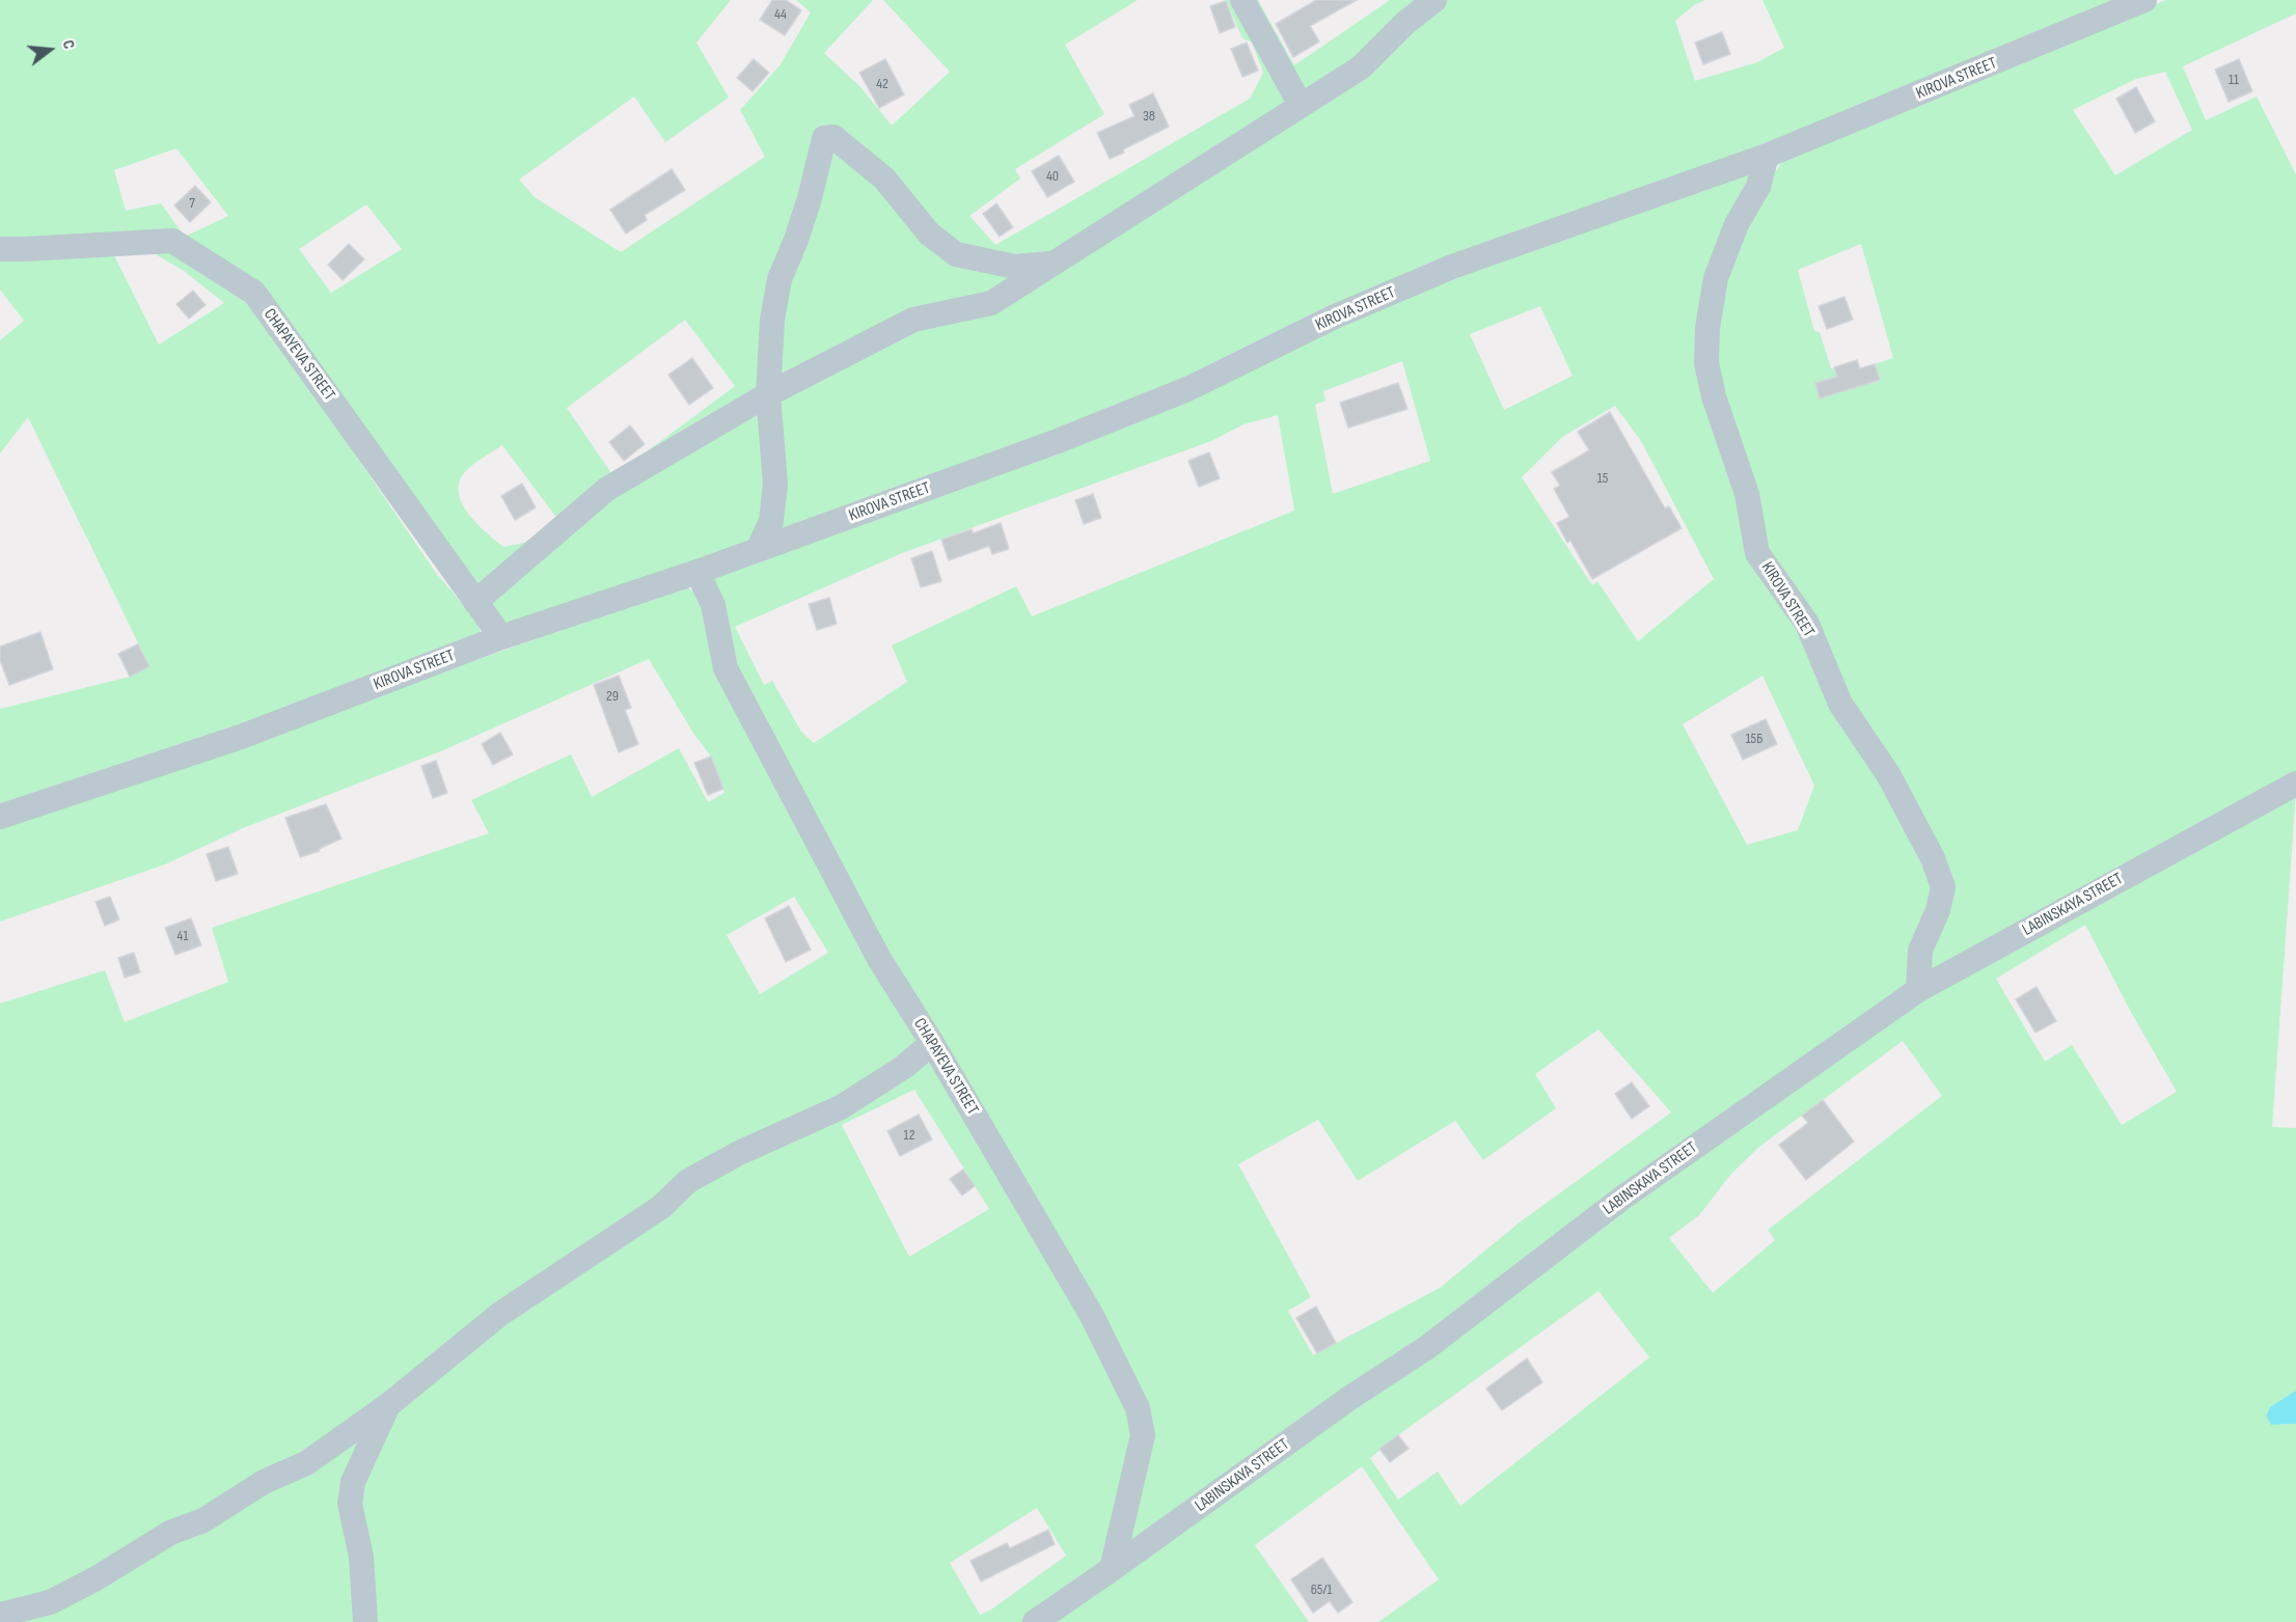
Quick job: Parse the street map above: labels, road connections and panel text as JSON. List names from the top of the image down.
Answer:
{
  "streets": {
    "street": ["KIROVA STREET", "CHAPAYEVA STREET", "LABINSKAYA STREET"]
  },
  "crossings": [
    ["KIROVA STREET", "CHAPAYEVA STREET"],
    ["KIROVA STREET", "LABINSKAYA STREET"],
    ["CHAPAYEVA STREET", "LABINSKAYA STREET"]
  ],
  "house_numbers": [
    "44",
    "11",
    "42",
    "38",
    "40",
    "7",
    "15",
    "29",
    "15Б",
    "41",
    "12",
    "65/1"
  ],
  "north": "right"
}
